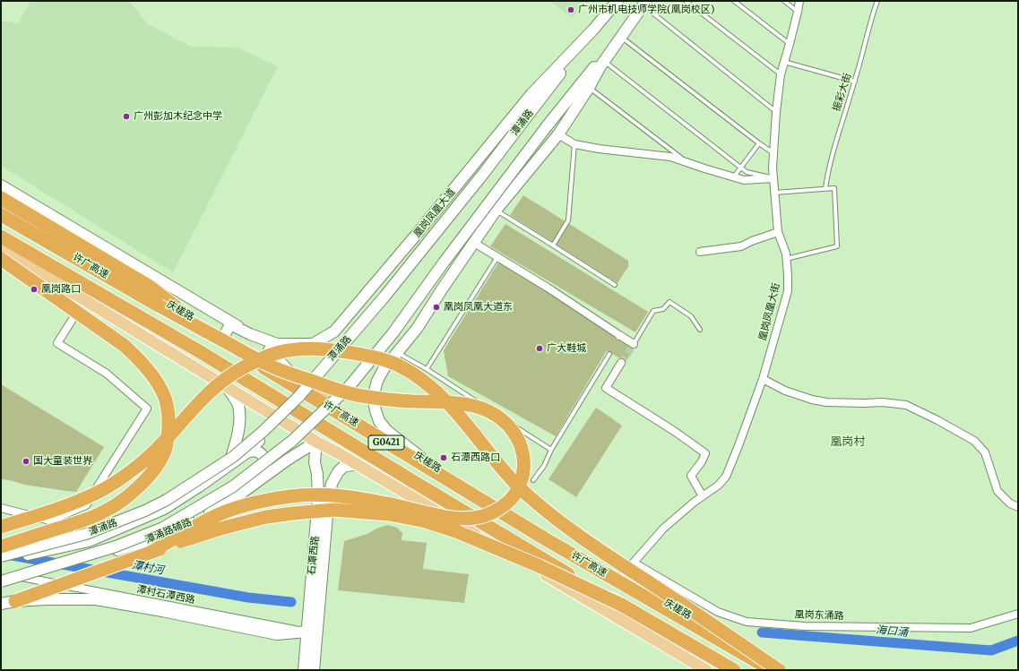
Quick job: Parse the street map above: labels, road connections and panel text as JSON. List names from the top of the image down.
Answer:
{
  "streets": {
    "highway": ["许广高速", "G0421"],
    "main road": ["庆槎路"],
    "street": [
      "潭涌路",
      "凰岗凤凰大道",
      "凰岗凤凰大街",
      "潭涌路辅路",
      "石潭西路",
      "潭村石潭西路",
      "凰岗东涌路"
    ],
    "lane": ["振彩大街"]
  },
  "crossings": [
    ["潭涌路", "凰岗凤凰大道"],
    ["凰岗凤凰大道", "庆槎路"],
    ["庆槎路", "凰岗凤凰大街"],
    ["凰岗凤凰大街", "凰岗东涌路"],
    ["潭涌路辅路", "石潭西路"],
    ["潭涌路辅路", "潭村石潭西路"],
    ["石潭西路", "潭村石潭西路"]
  ],
  "districts": ["凰岗村"],
  "water": ["潭村河", "海口涌"],
  "places": [
    "广州市机电技师学院(凰岗校区)",
    "广州彭加木纪念中学",
    "凰岗路口",
    "凰岗凤凰大道东",
    "广大鞋城",
    "石潭西路口",
    "国大童装世界"
  ]
}
